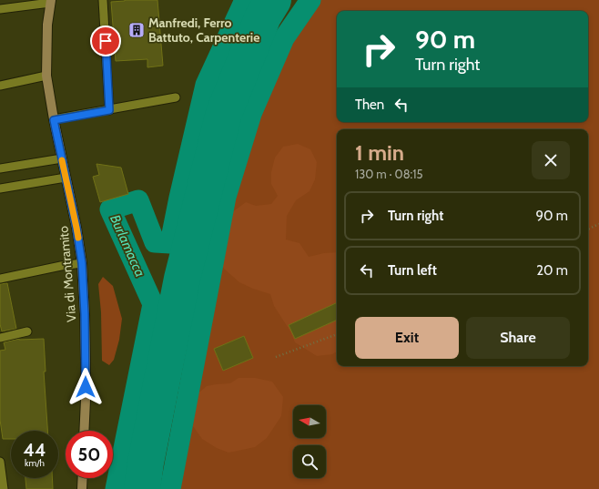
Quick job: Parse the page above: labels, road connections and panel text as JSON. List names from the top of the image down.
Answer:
{
  "streets": {
    "main road": ["Via di Montramito"]
  },
  "water": ["Burlamacca"],
  "places": {
    "building": ["Manfredi, Ferro Battuto, Carpenterie"]
  },
  "north": "left",
  "page": {
    "turn": ["90 m", "Turn right"],
    "then": "Then",
    "heading": ["1 min", "130 m · 08:15"],
    "list": [
      {
        "name": "Turn right",
        "value": "90 m"
      },
      {
        "name": "Turn left",
        "value": "20 m"
      }
    ],
    "buttons": ["Exit", "Share"],
    "speed": "44 km/h",
    "limit": "50"
  }
}
